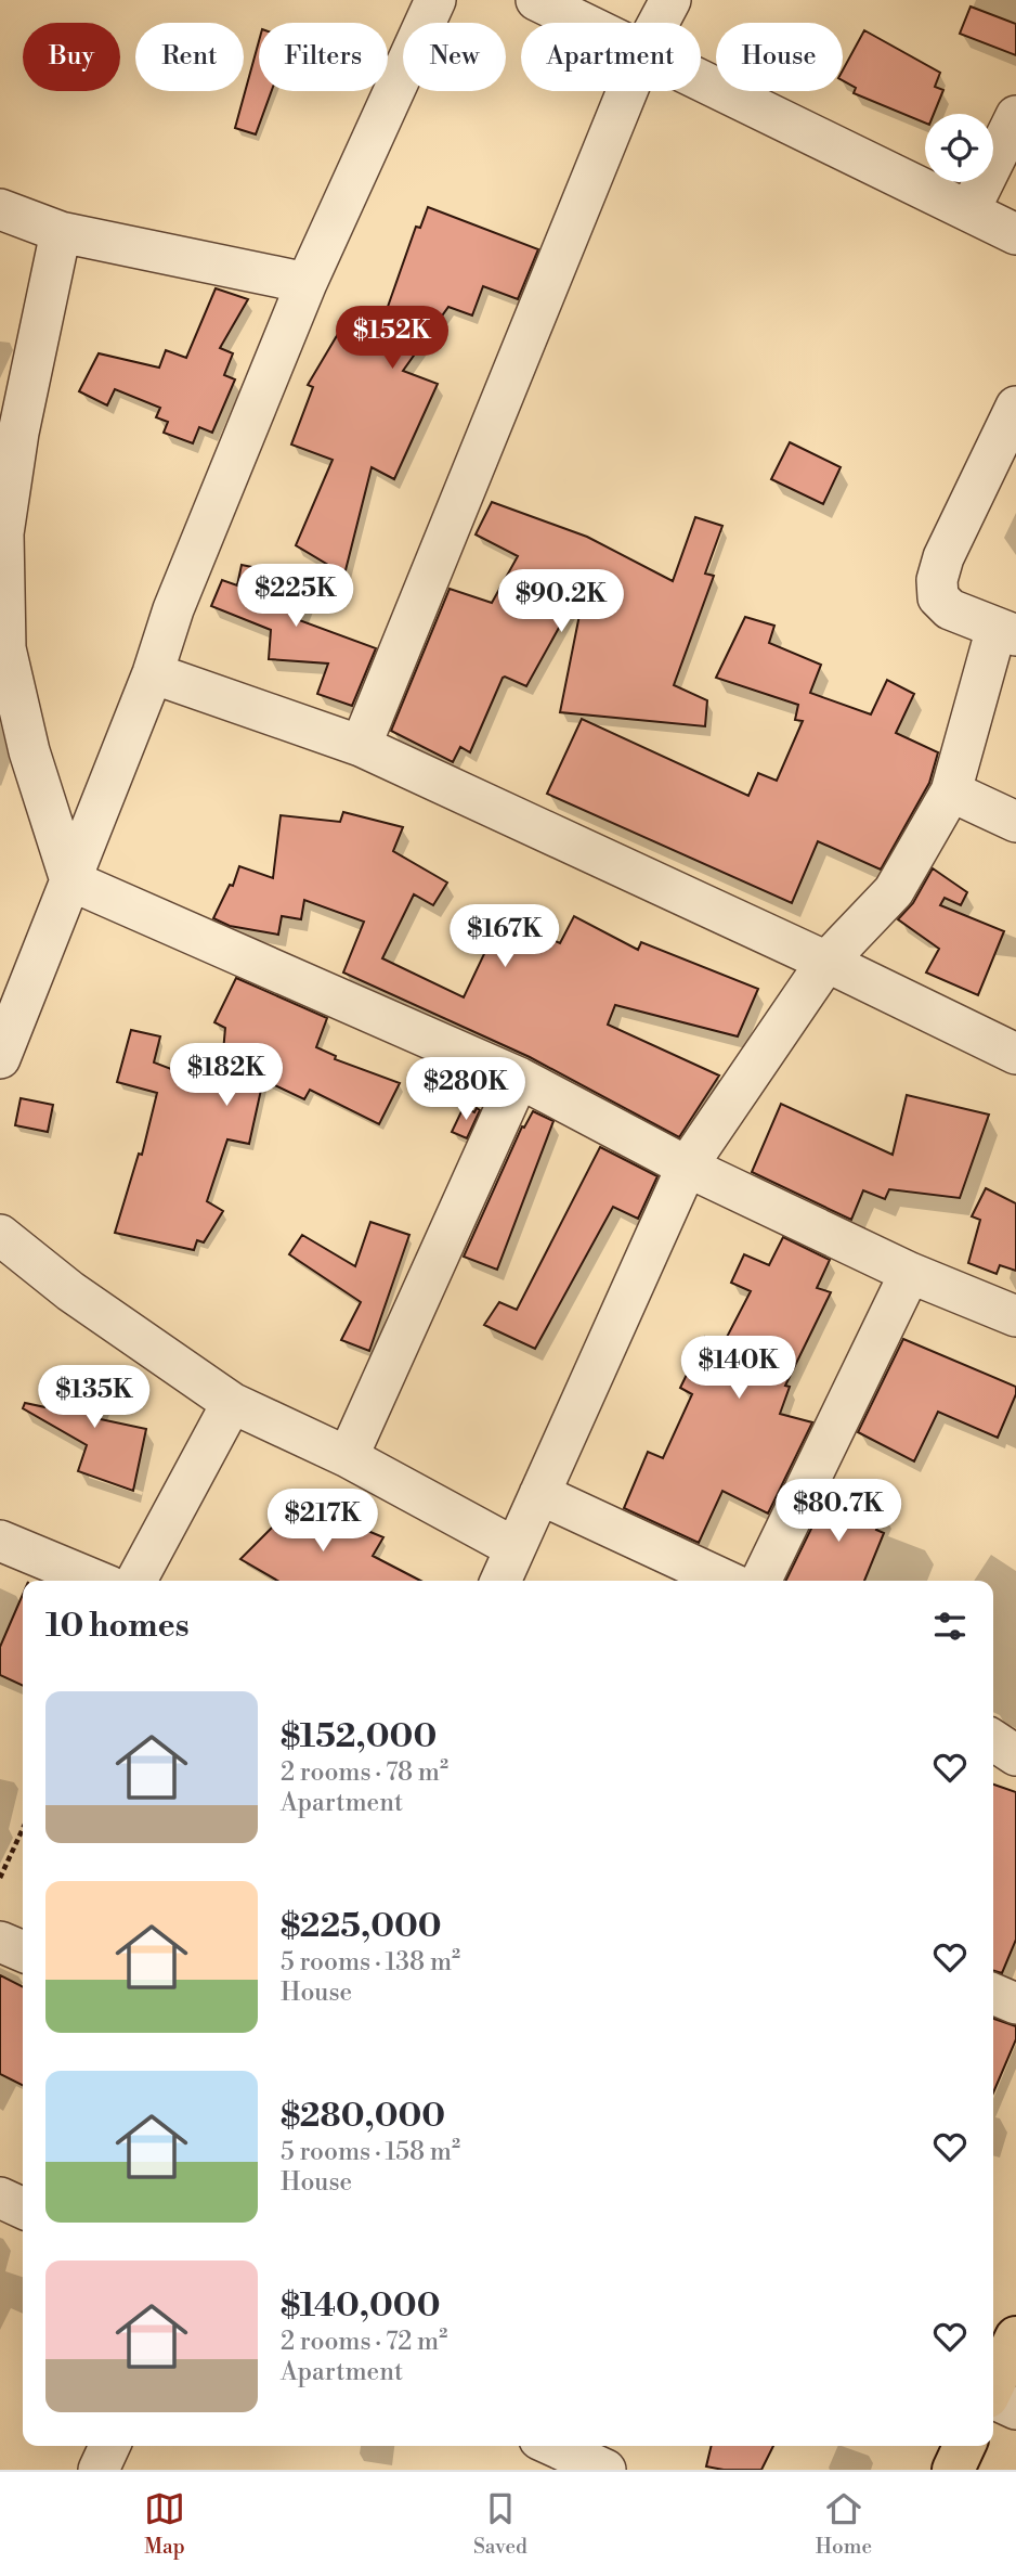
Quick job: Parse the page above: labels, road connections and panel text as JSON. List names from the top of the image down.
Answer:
{
  "page": {
    "chip": [
      "Buy",
      "Rent",
      "Filters",
      "New",
      "Apartment",
      "House"
    ],
    "price": [
      "$152K",
      "$225K",
      "$90.2K",
      "$167K",
      "$182K",
      "$280K",
      "$140K",
      "$135K",
      "$80.7K",
      "$217K"
    ],
    "heading": "10 homes",
    "list": [
      {
        "name": "$152,000",
        "note": "2 rooms · 78 m² · Apartment"
      },
      {
        "name": "$225,000",
        "note": "5 rooms · 138 m² · House"
      },
      {
        "name": "$280,000",
        "note": "5 rooms · 158 m² · House"
      },
      {
        "name": "$140,000",
        "note": "2 rooms · 72 m² · Apartment"
      }
    ],
    "tabs": ["Map", "Saved", "Home"]
  }
}
